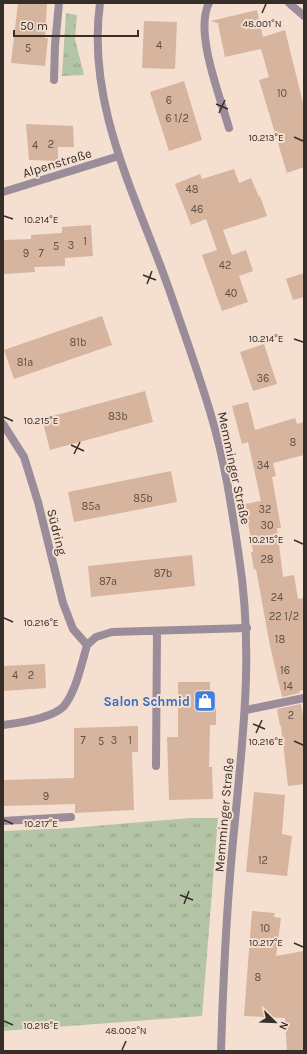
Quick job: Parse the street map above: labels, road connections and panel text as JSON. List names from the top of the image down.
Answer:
{
  "streets": {
    "street": ["Alpenstraße", "Memminger Straße", "Südring"]
  },
  "crossings": [
    ["Alpenstraße", "Memminger Straße"]
  ],
  "places": {
    "shop": ["Salon Schmid"]
  },
  "house_numbers": [
    "4",
    "5",
    "10",
    "6",
    "6 1/2",
    "2",
    "4",
    "48",
    "46",
    "1",
    "3",
    "5",
    "9",
    "7",
    "42",
    "40",
    "81b",
    "81a",
    "36",
    "83b",
    "8",
    "34",
    "85b",
    "85a",
    "32",
    "30",
    "28",
    "87b",
    "87a",
    "24",
    "22 1/2",
    "18",
    "16",
    "4",
    "2",
    "14",
    "2",
    "7",
    "3",
    "1",
    "5",
    "9",
    "12",
    "10",
    "8"
  ],
  "scale_bar": "50 m",
  "north": "bottom right",
  "coordinates": [
    "48.001°N",
    "10.213°E",
    "10.214°E",
    "10.215°E",
    "10.216°E",
    "10.217°E",
    "10.218°E",
    "48.002°N"
  ]
}
